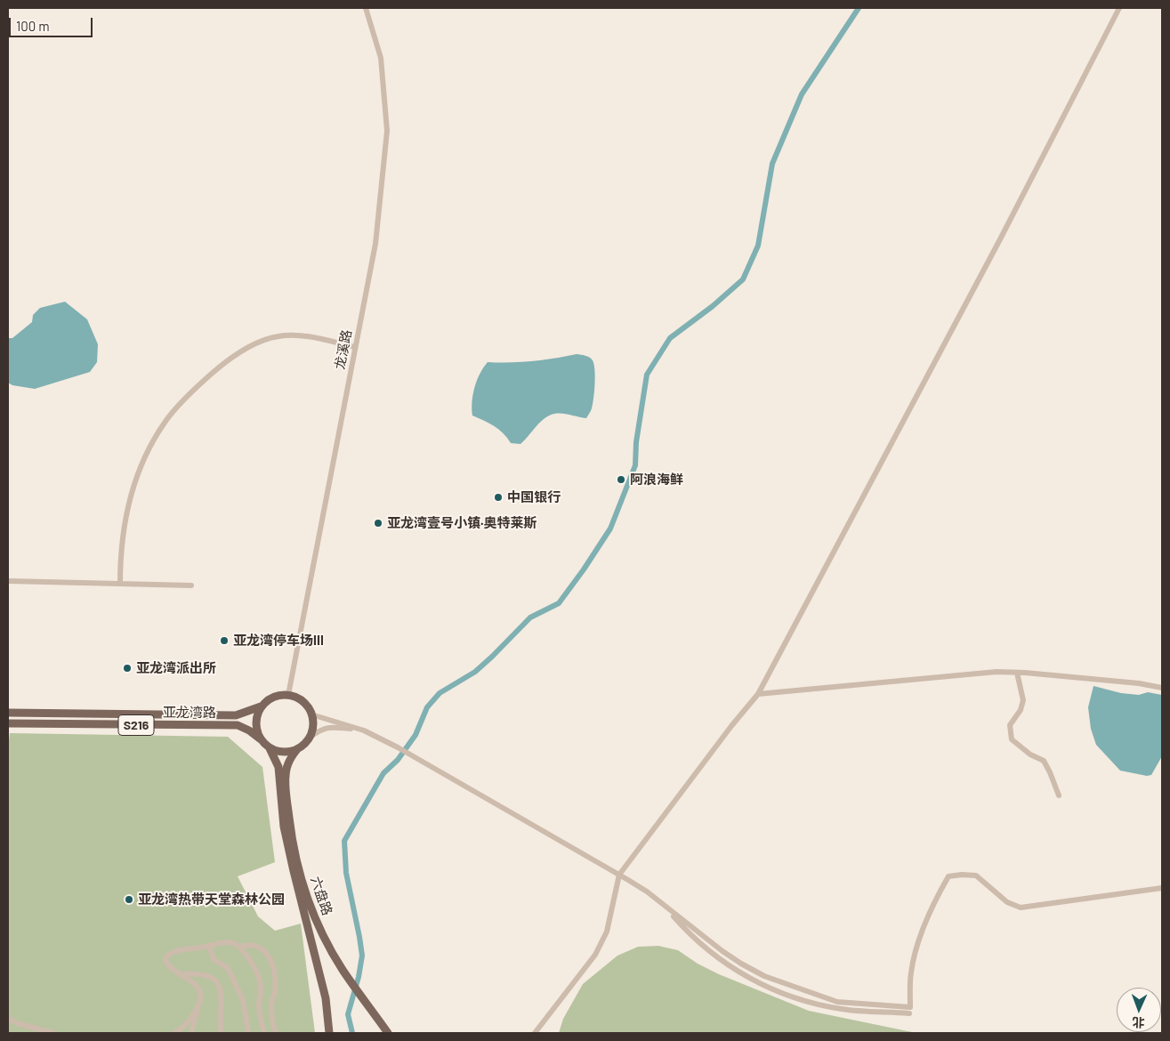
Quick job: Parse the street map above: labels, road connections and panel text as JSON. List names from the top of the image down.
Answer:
{
  "streets": {
    "main road": ["亚龙湾路", "S216", "六盘路"],
    "street": ["龙溪路"]
  },
  "crossings": [
    ["龙溪路", "亚龙湾路"],
    ["龙溪路", "S216"],
    ["龙溪路", "六盘路"],
    ["亚龙湾路", "S216"],
    ["亚龙湾路", "六盘路"],
    ["S216", "六盘路"]
  ],
  "places": [
    "阿浪海鲜",
    "中国银行",
    "亚龙湾壹号小镇·奥特莱斯",
    "亚龙湾停车场III",
    "亚龙湾派出所",
    "亚龙湾热带天堂森林公园"
  ],
  "scale_bar": "100 m",
  "north": "bottom"
}
